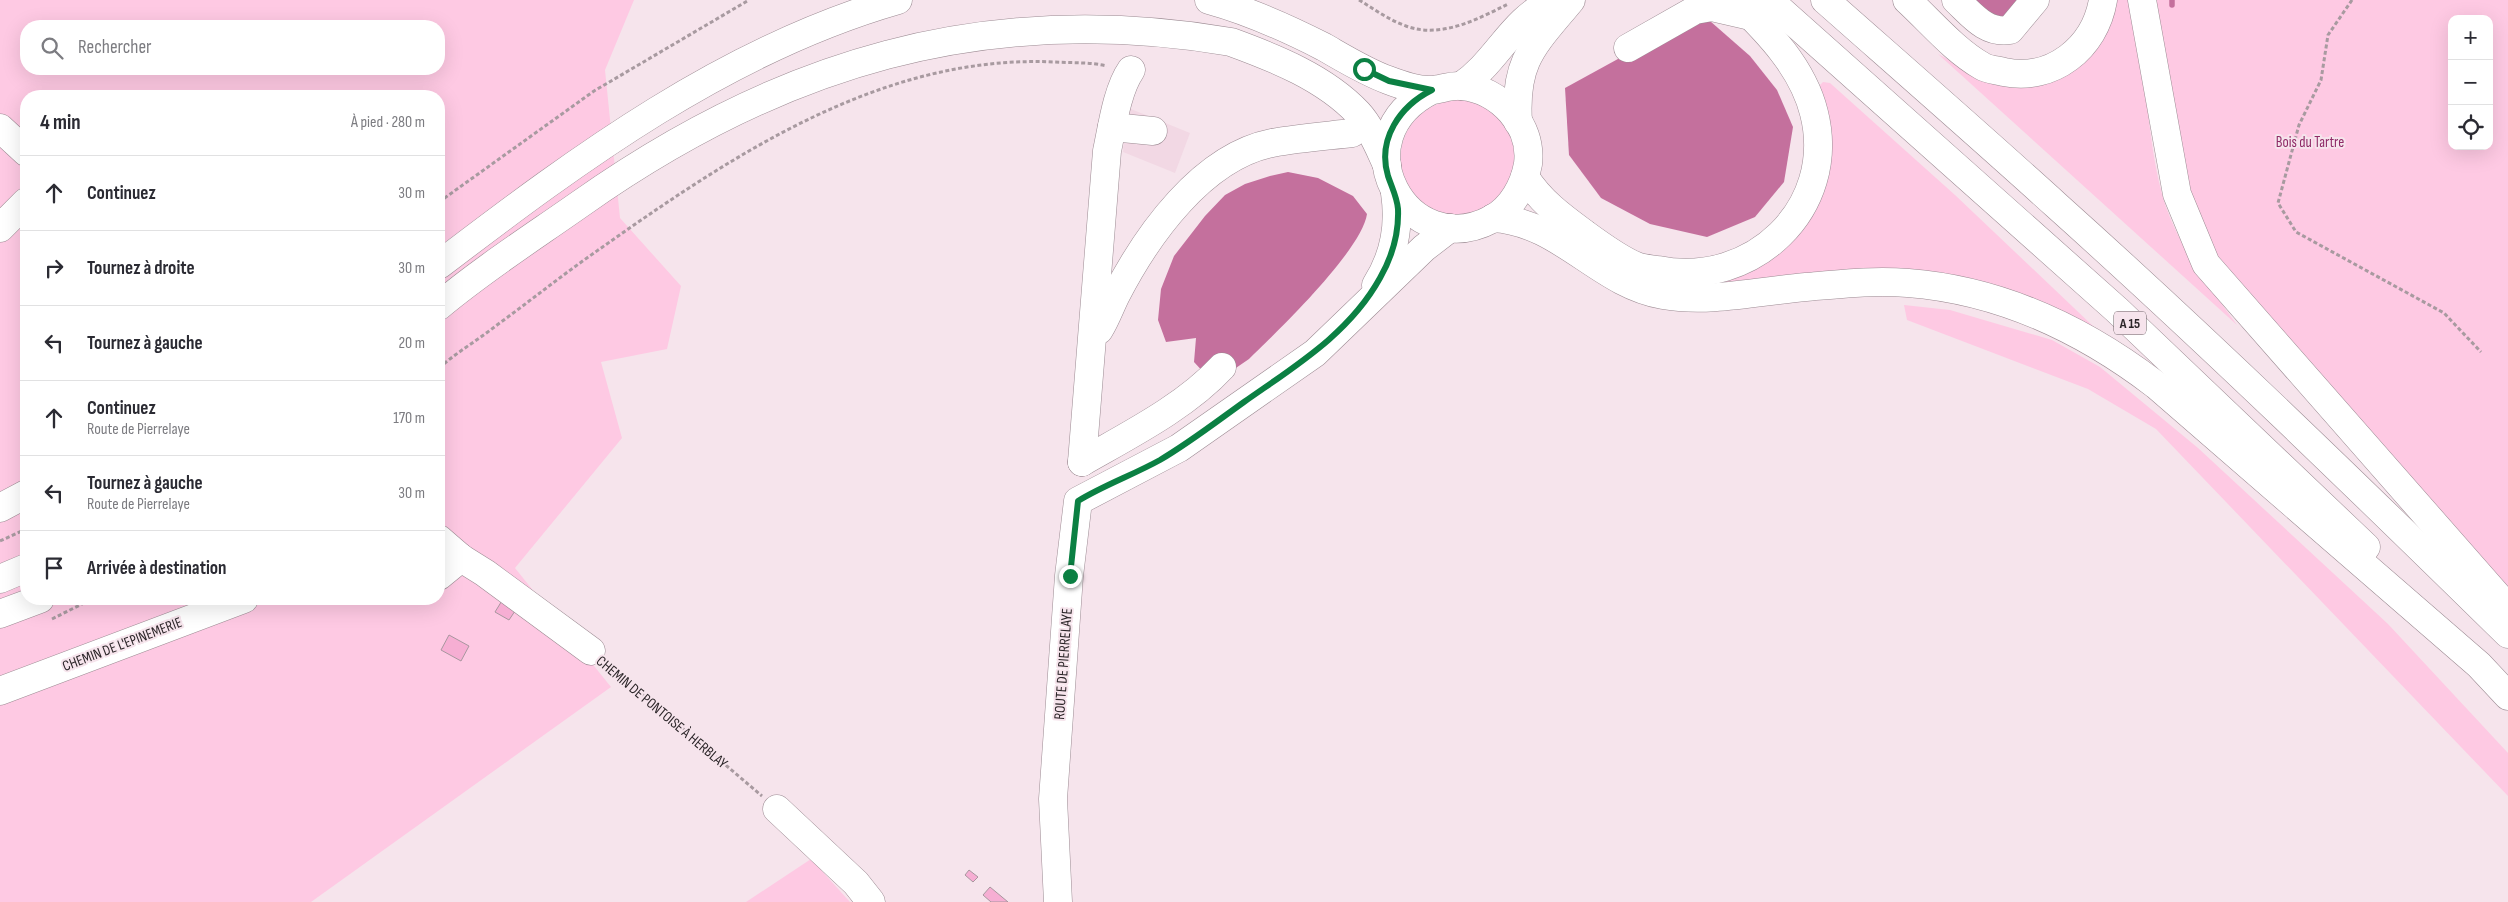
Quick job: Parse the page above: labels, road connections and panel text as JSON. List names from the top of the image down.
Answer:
{
  "streets": {
    "main road": [
      "A 15",
      "CHEMIN DE L'EPINEMERIE",
      "ROUTE DE PIERRELAYE",
      "CHEMIN DE PONTOISE À HERBLAY"
    ]
  },
  "parks": ["Bois du Tartre"],
  "page": {
    "map_buttons": ["+", "−"],
    "search": "Rechercher",
    "heading": ["4 min", "À pied · 280 m"],
    "list": [
      ["Continuez", "30 m"],
      ["Tournez à droite", "30 m"],
      ["Tournez à gauche", "20 m"],
      ["Continuez", "Route de Pierrelaye", "170 m"],
      ["Tournez à gauche", "Route de Pierrelaye", "30 m"],
      "Arrivée à destination"
    ]
  }
}
